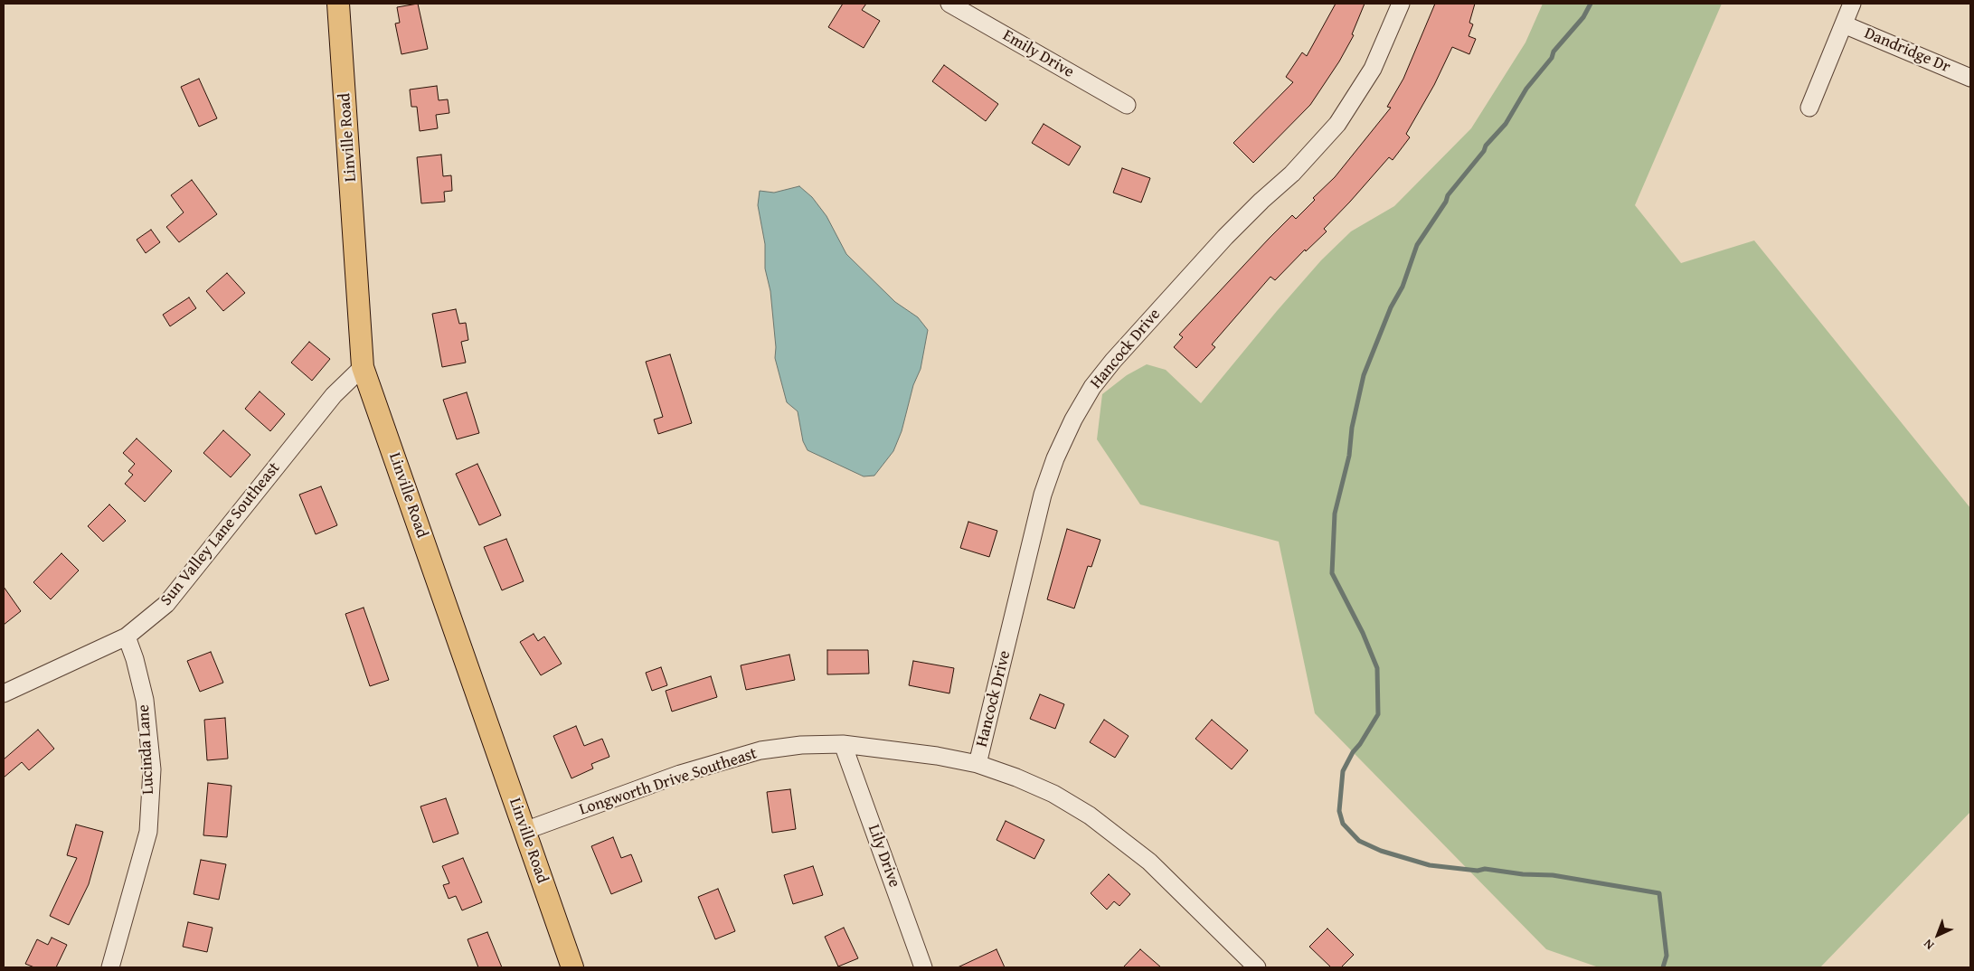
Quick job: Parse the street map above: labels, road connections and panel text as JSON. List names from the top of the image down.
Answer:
{
  "streets": {
    "main road": ["Linville Road"],
    "street": [
      "Dandridge Dr",
      "Emily Drive",
      "Hancock Drive",
      "Sun Valley Lane Southeast",
      "Lucinda Lane",
      "Longworth Drive Southeast",
      "Lily Drive"
    ]
  },
  "crossings": [
    ["Linville Road", "Sun Valley Lane Southeast"],
    ["Linville Road", "Longworth Drive Southeast"],
    ["Hancock Drive", "Longworth Drive Southeast"],
    ["Sun Valley Lane Southeast", "Lucinda Lane"],
    ["Longworth Drive Southeast", "Lily Drive"]
  ],
  "north": "bottom left"
}
